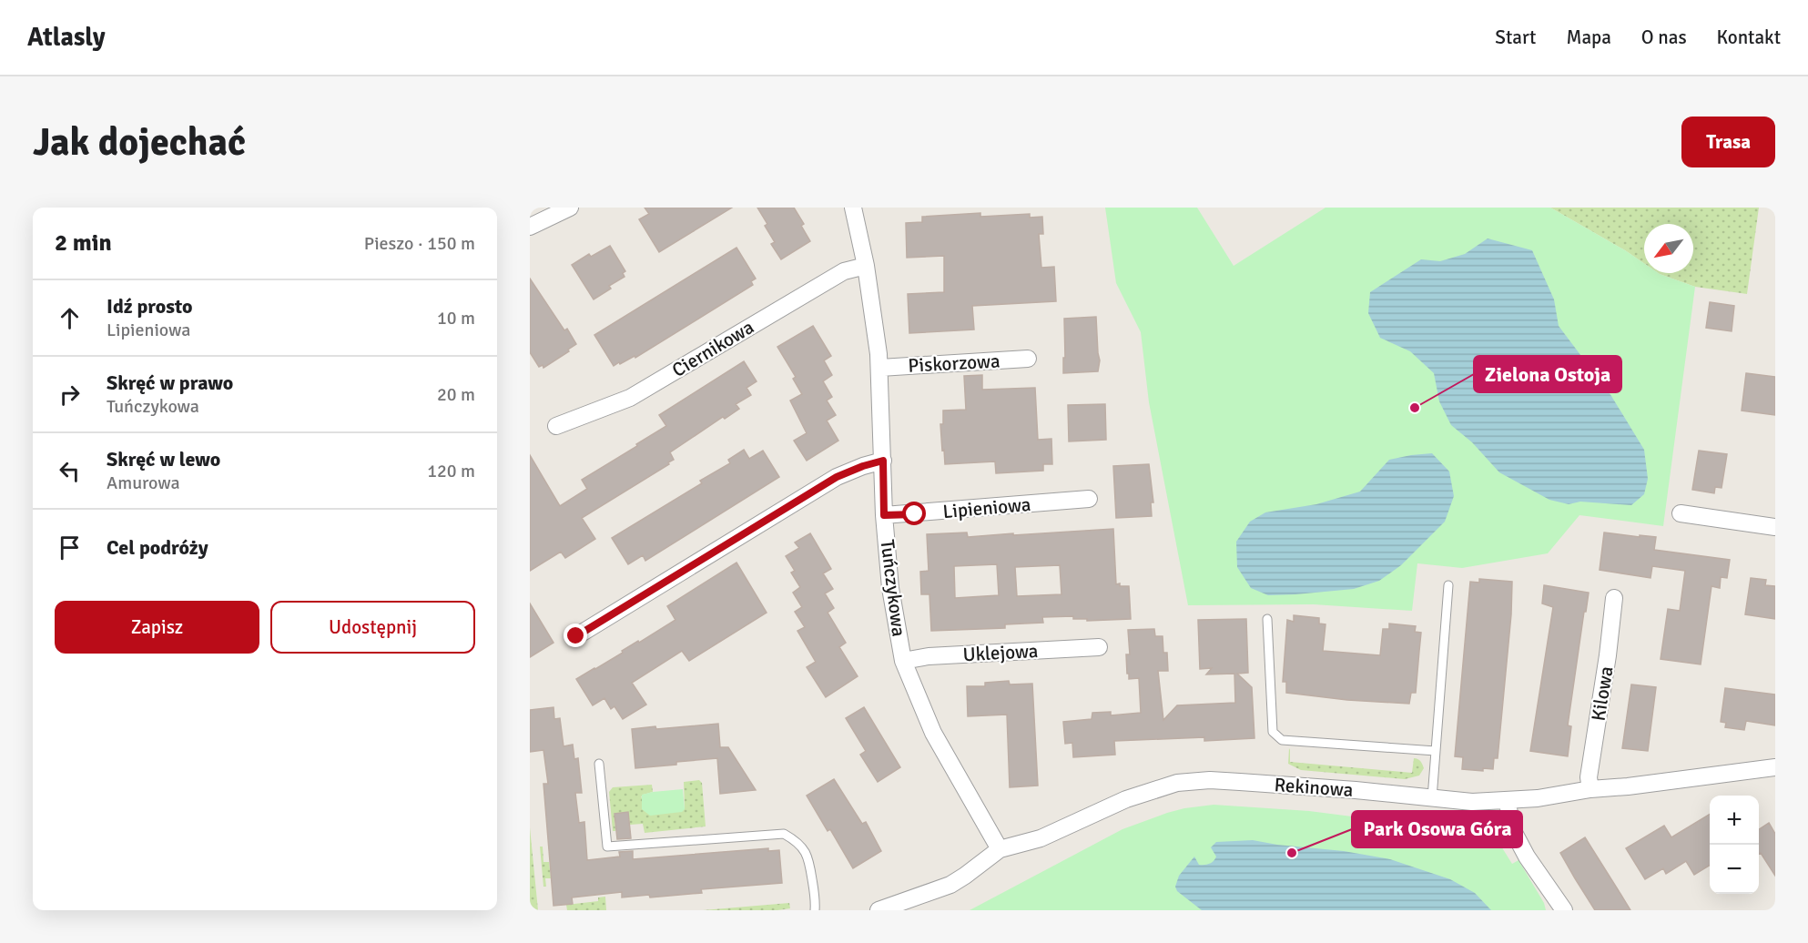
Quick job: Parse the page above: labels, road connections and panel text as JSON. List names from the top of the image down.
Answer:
{
  "streets": {
    "street": [
      "Ciernikowa",
      "Piskorzowa",
      "Lipieniowa",
      "Tuńczykowa",
      "Uklejowa",
      "Kilowa",
      "Rekinowa"
    ]
  },
  "crossings": [
    ["Ciernikowa", "Tuńczykowa"],
    ["Piskorzowa", "Tuńczykowa"],
    ["Lipieniowa", "Tuńczykowa"],
    ["Tuńczykowa", "Uklejowa"],
    ["Tuńczykowa", "Rekinowa"],
    ["Kilowa", "Rekinowa"]
  ],
  "places": ["Zielona Ostoja", "Park Osowa Góra"],
  "north": "bottom left",
  "page": {
    "header": "Atlasly",
    "nav": [
      "Start",
      "Mapa",
      "O nas",
      "Kontakt"
    ],
    "buttons": [
      "Trasa",
      ["Zapisz", "Udostępnij"]
    ],
    "title": "Jak dojechać",
    "heading": ["2 min", "Pieszo · 150 m"],
    "list": [
      ["Idź prosto", "Lipieniowa", "10 m"],
      ["Skręć w prawo", "Tuńczykowa", "20 m"],
      ["Skręć w lewo", "Amurowa", "120 m"],
      "Cel podróży"
    ],
    "map_buttons": ["+", "−"]
  }
}
